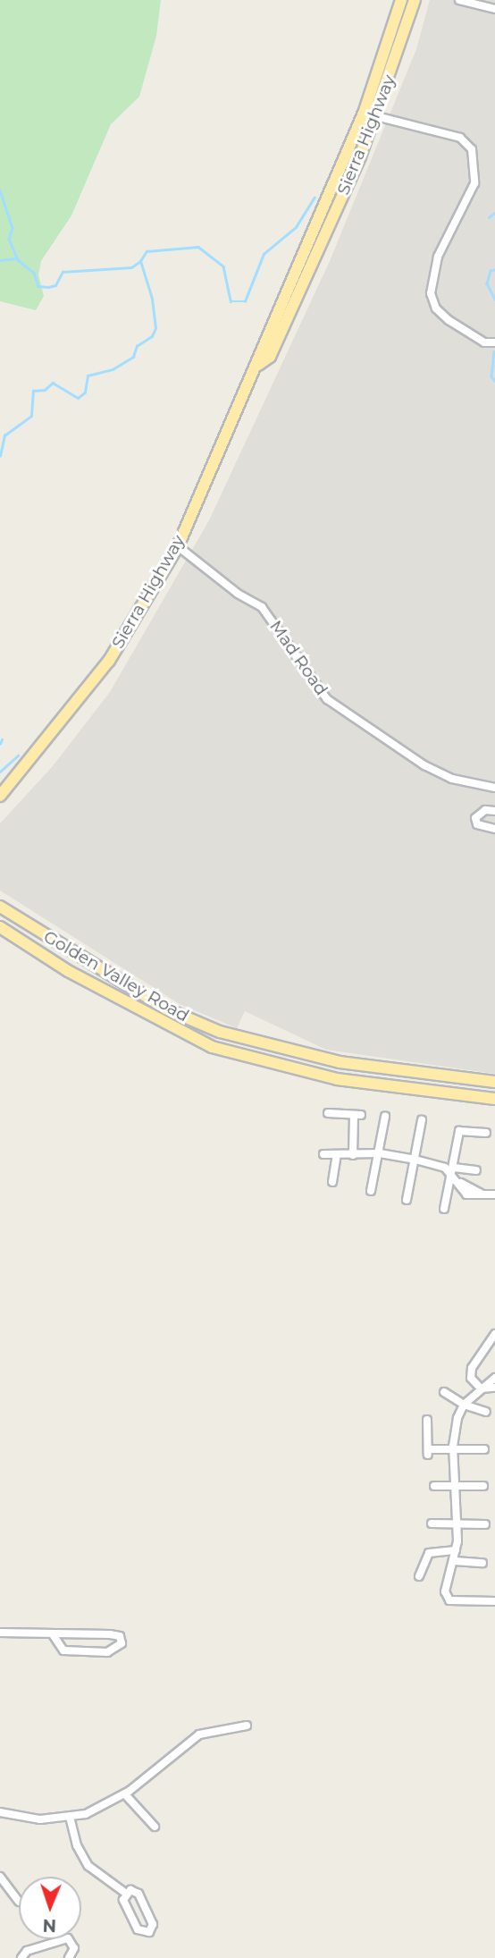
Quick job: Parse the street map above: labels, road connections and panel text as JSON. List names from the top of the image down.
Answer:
{
  "streets": {
    "main road": ["Sierra Highway", "Golden Valley Road"],
    "street": ["Mad Road"]
  },
  "crossings": [
    ["Sierra Highway", "Mad Road"]
  ],
  "north": "bottom"
}
